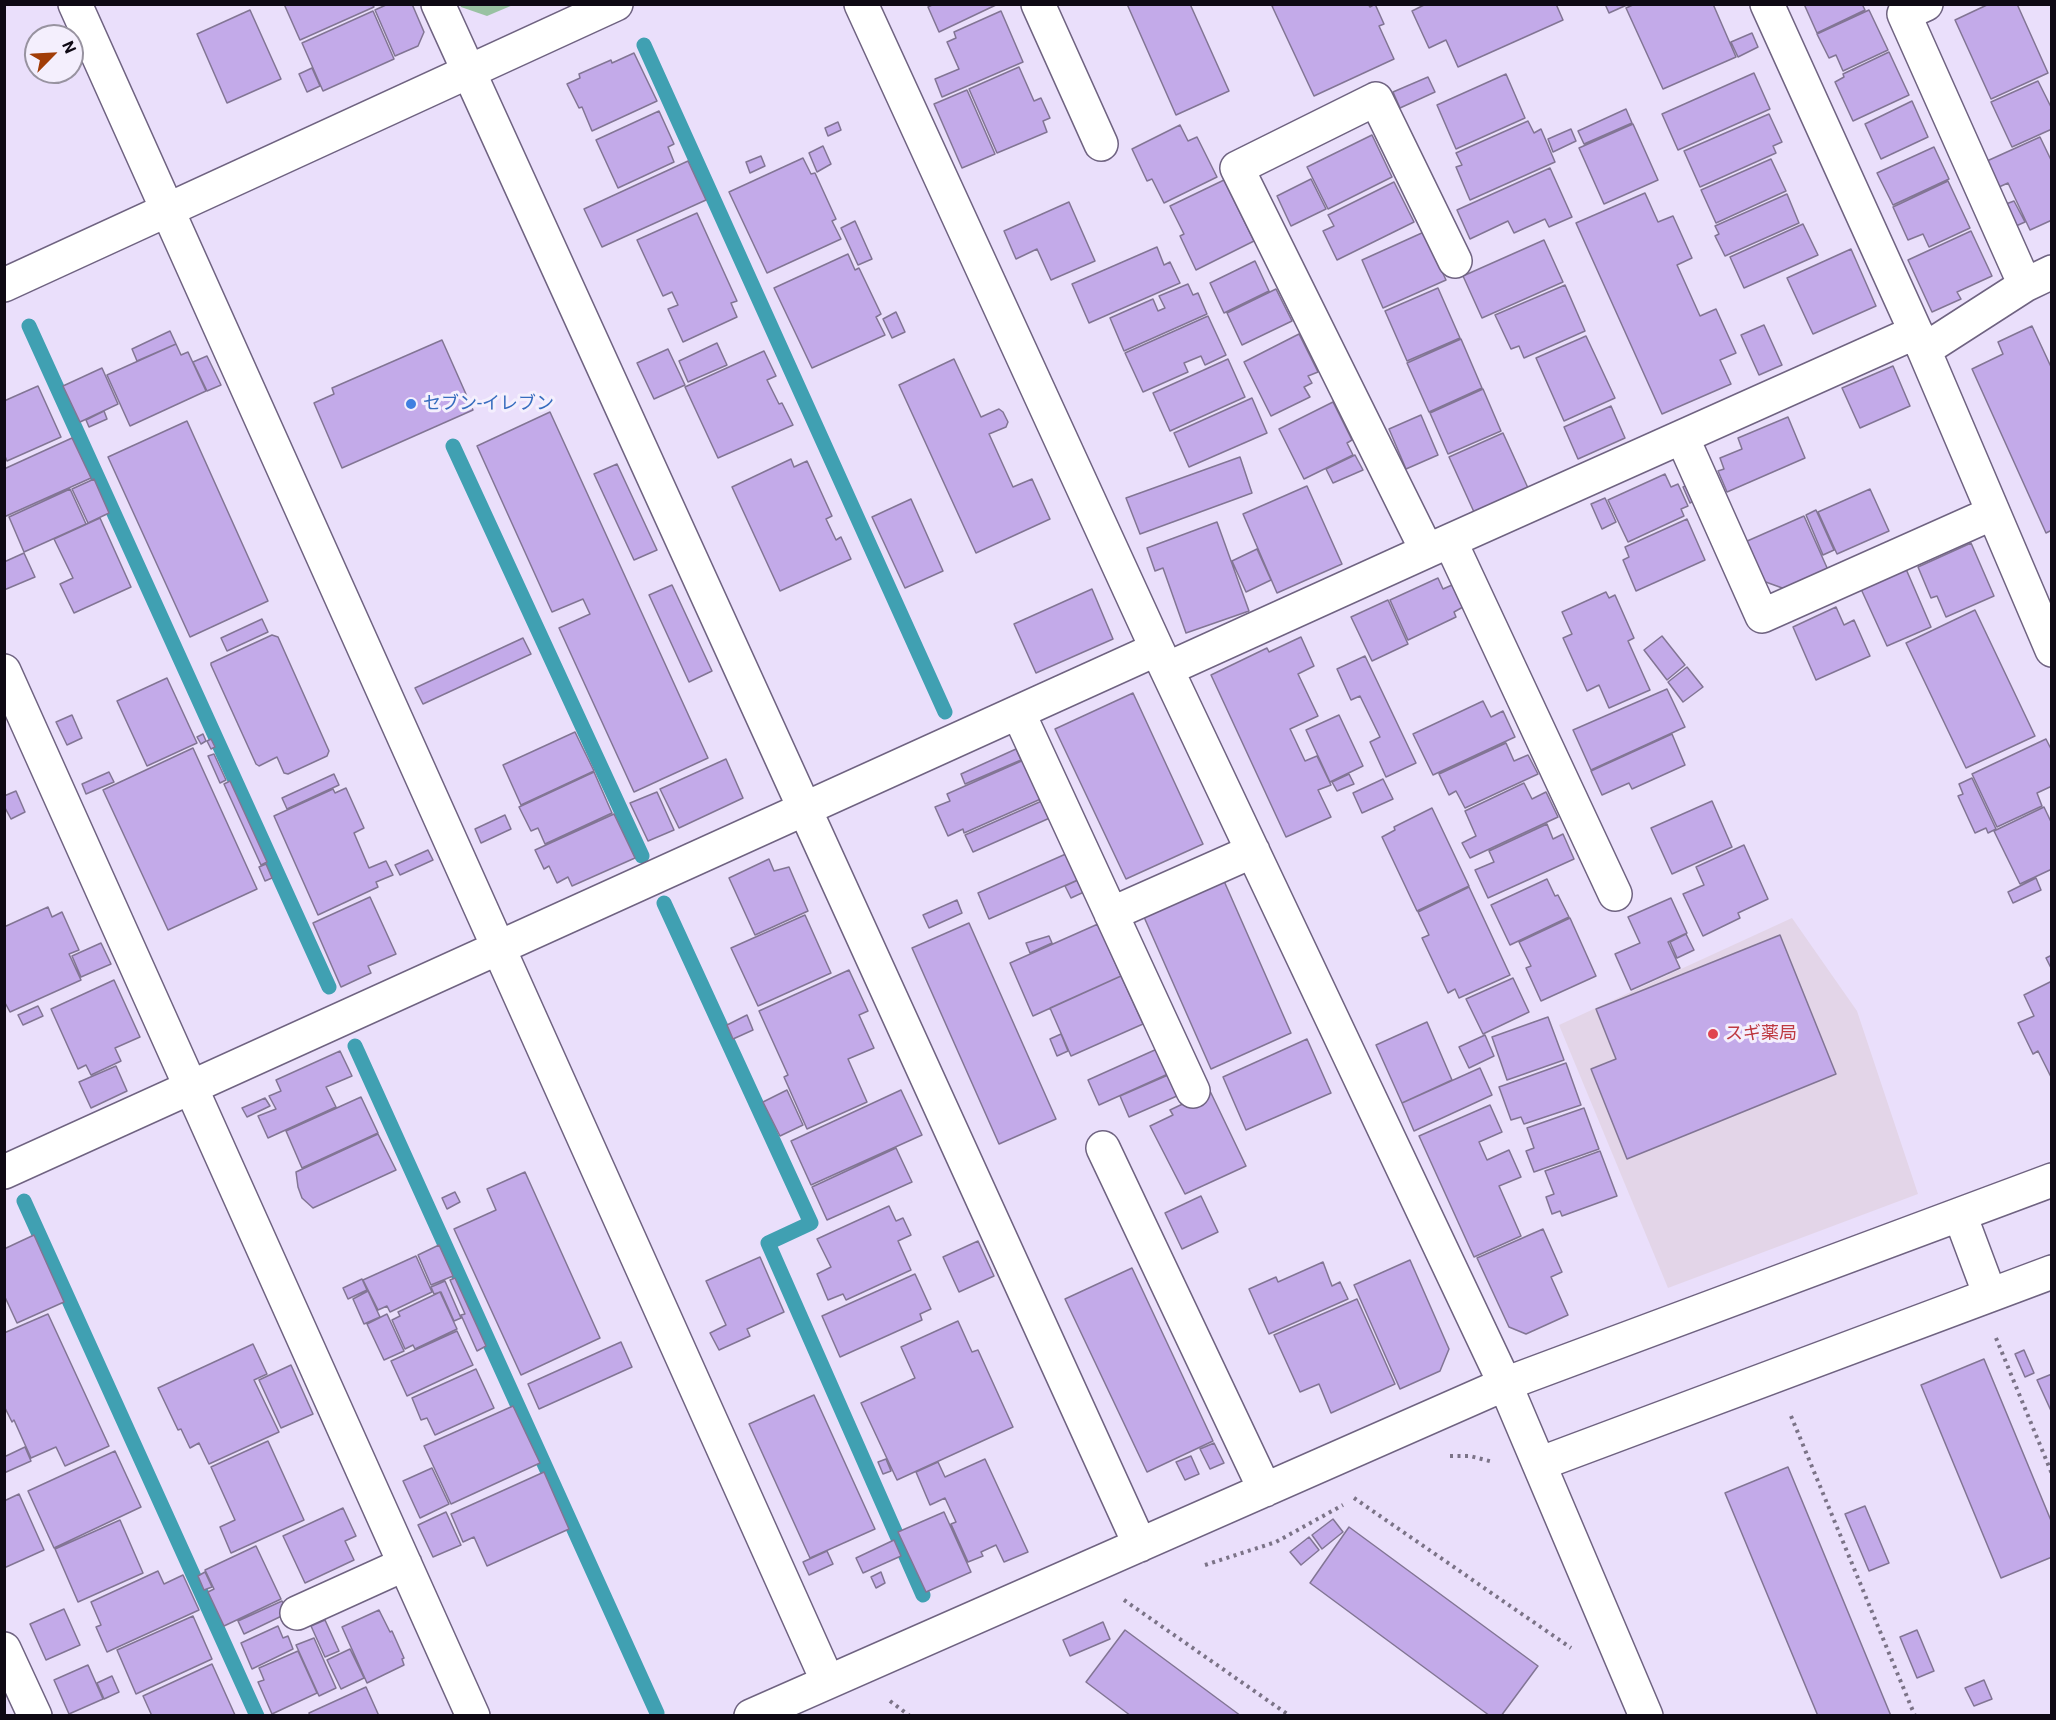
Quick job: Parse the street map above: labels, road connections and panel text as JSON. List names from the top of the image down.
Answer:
{
  "places": ["セブン-イレブン", "スギ薬局"],
  "north": "top right"
}
